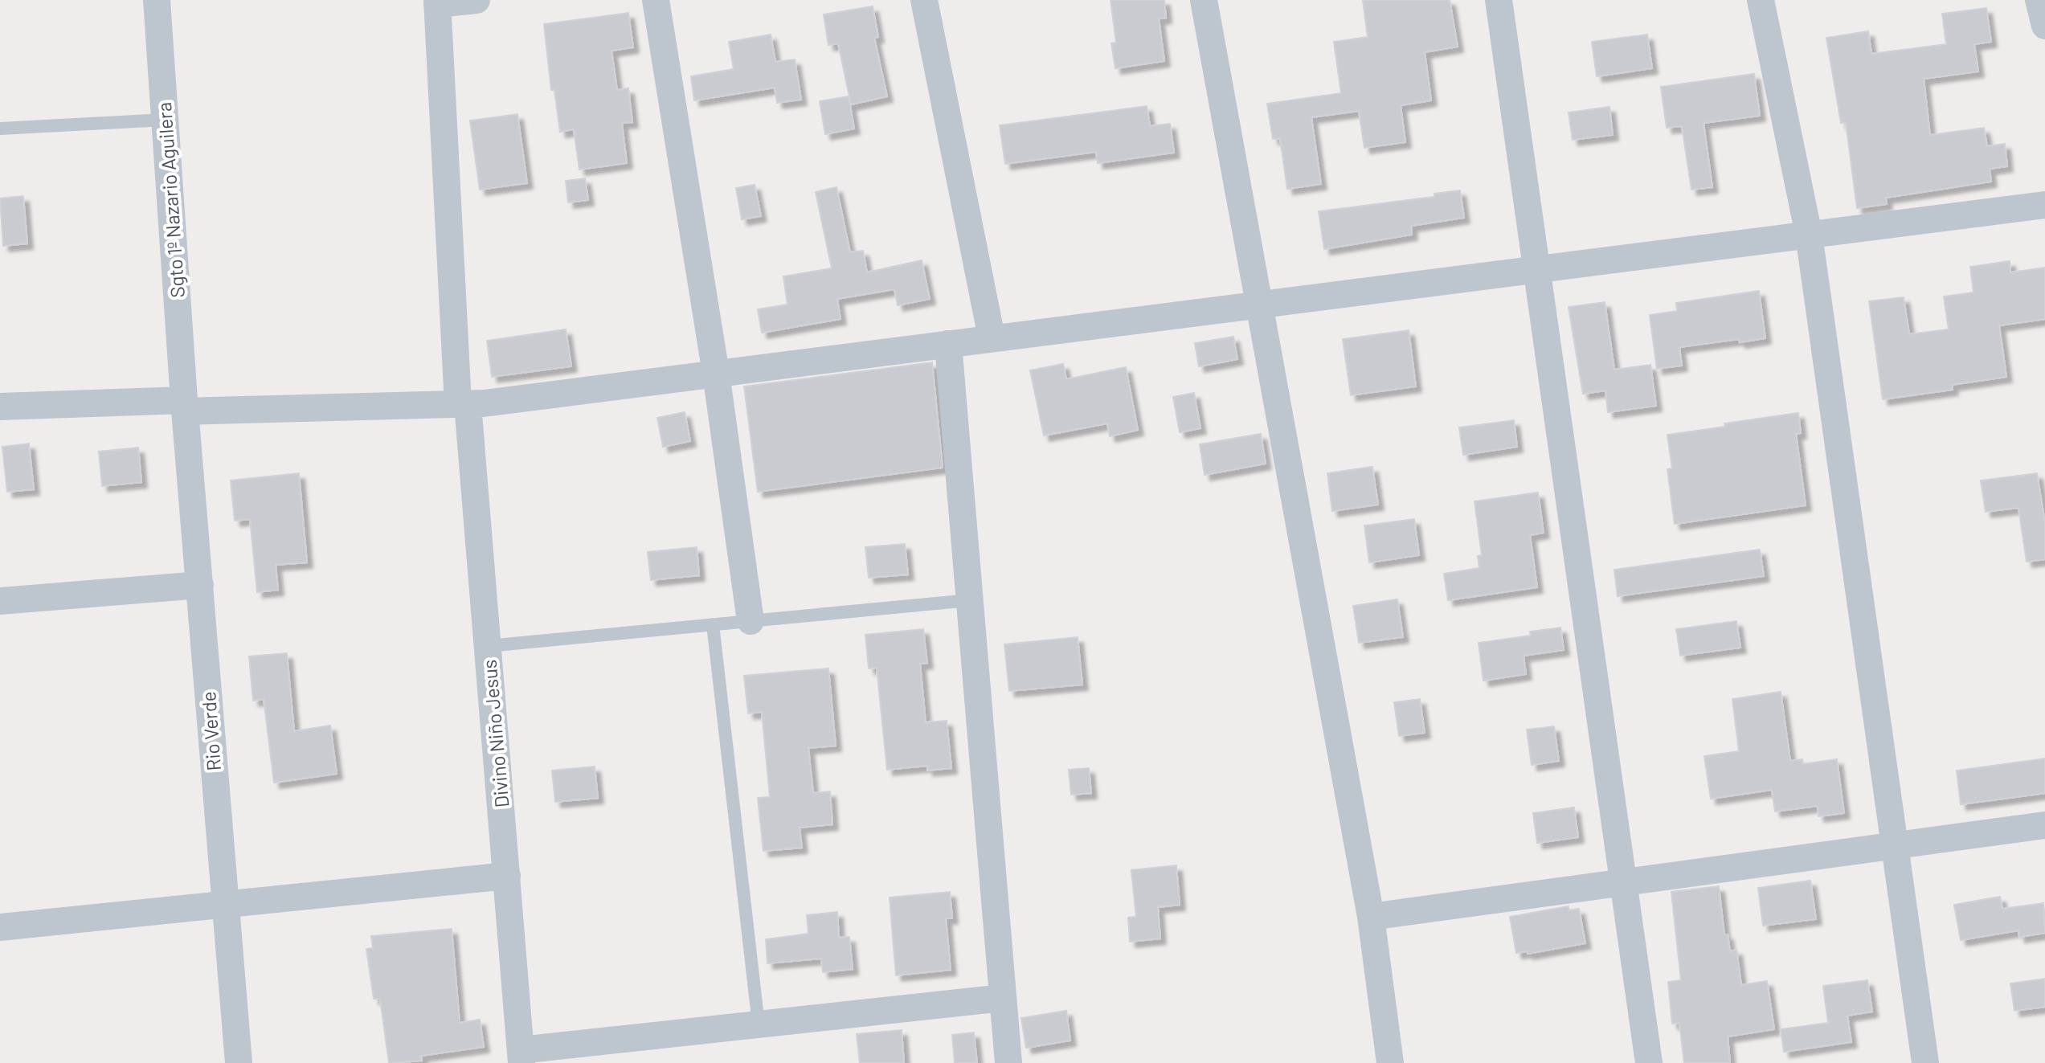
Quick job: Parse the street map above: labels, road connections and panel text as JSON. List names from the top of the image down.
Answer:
{
  "streets": {
    "street": ["Sgto 1º Nazario Aguilera", "Rio Verde", "Divino Niño Jesus"]
  },
  "crossings": [
    ["Sgto 1º Nazario Aguilera", "Rio Verde"]
  ]
}
